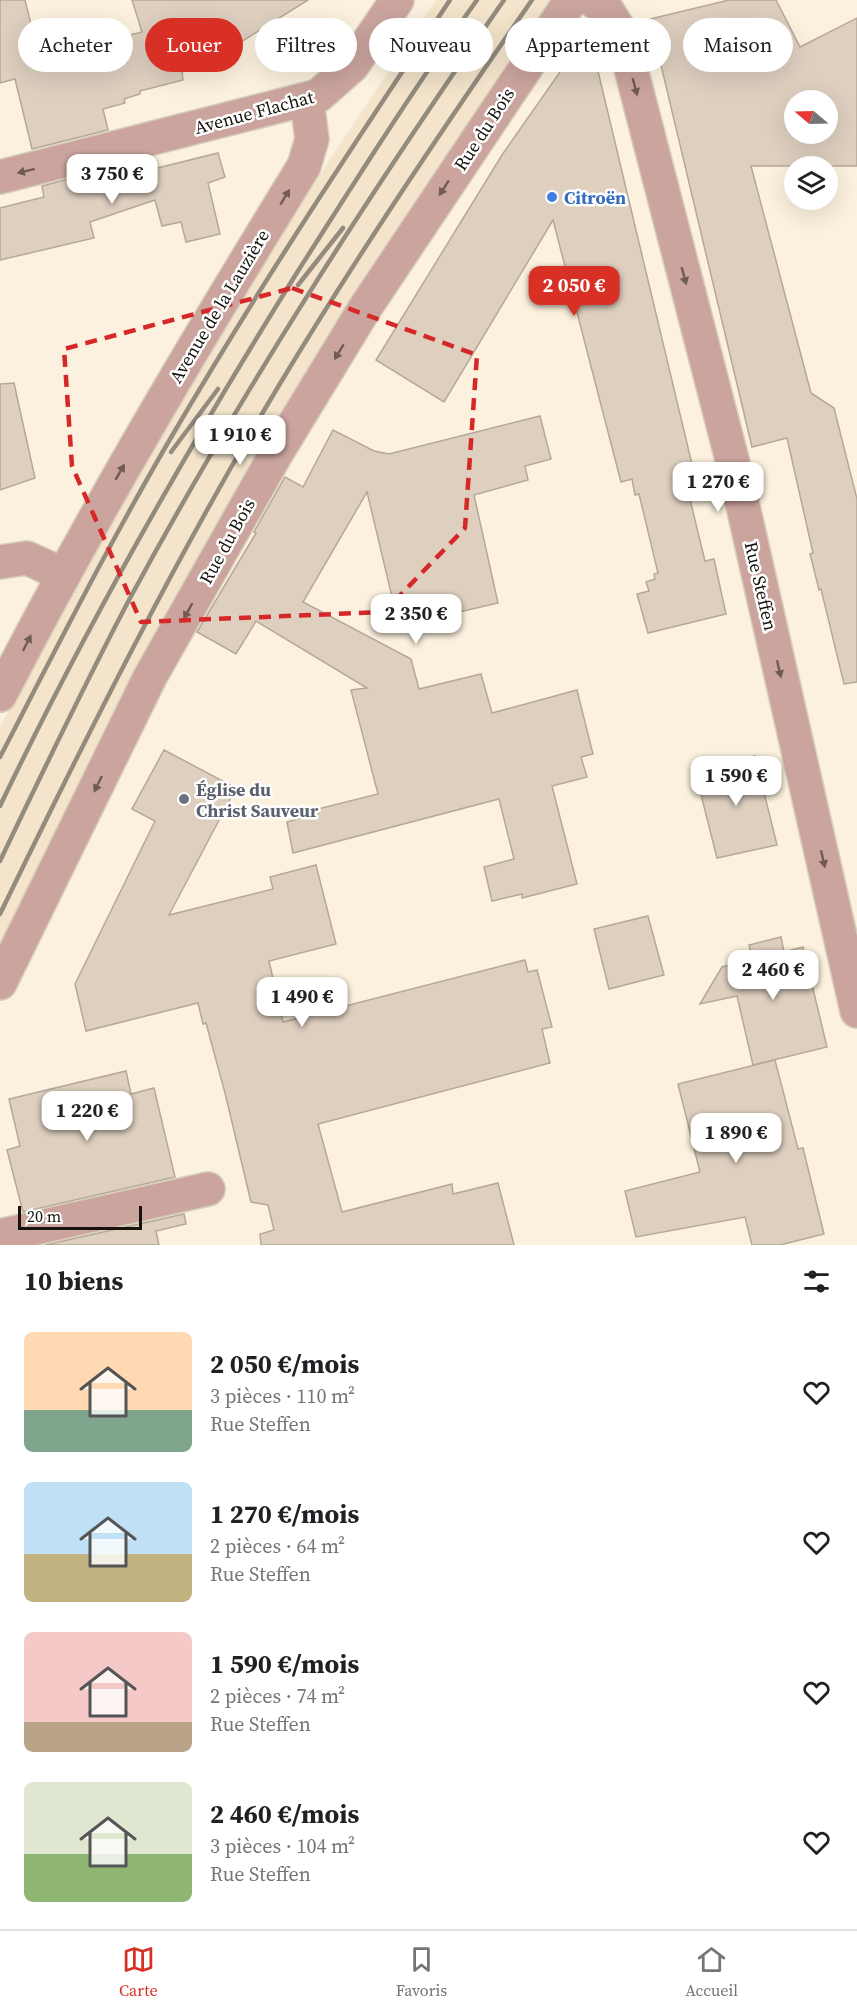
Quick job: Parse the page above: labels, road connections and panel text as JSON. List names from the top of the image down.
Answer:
{
  "streets": {
    "street": [
      "Avenue Flachat",
      "Rue du Bois",
      "Avenue de la Lauzière",
      "Rue Steffen"
    ]
  },
  "crossings": [
    ["Avenue Flachat", "Avenue de la Lauzière"]
  ],
  "one_way": [
    "Avenue Flachat",
    "Rue du Bois",
    "Avenue de la Lauzière",
    "Rue Steffen"
  ],
  "places": ["Citroën", "Église du Christ Sauveur"],
  "scale_bar": "20 m",
  "north": "left",
  "page": {
    "chip": [
      "Acheter",
      "Louer",
      "Filtres",
      "Nouveau",
      "Appartement",
      "Maison"
    ],
    "price": [
      "3 750 €",
      "2 050 €",
      "1 910 €",
      "1 270 €",
      "2 350 €",
      "1 590 €",
      "2 460 €",
      "1 490 €",
      "1 220 €",
      "1 890 €"
    ],
    "scale": "20 m",
    "heading": "10 biens",
    "list": [
      {
        "name": "2 050 €/mois",
        "note": "3 pièces · 110 m² · Rue Steffen"
      },
      {
        "name": "1 270 €/mois",
        "note": "2 pièces · 64 m² · Rue Steffen"
      },
      {
        "name": "1 590 €/mois",
        "note": "2 pièces · 74 m² · Rue Steffen"
      },
      {
        "name": "2 460 €/mois",
        "note": "3 pièces · 104 m² · Rue Steffen"
      }
    ],
    "tabs": ["Carte", "Favoris", "Accueil"]
  }
}
